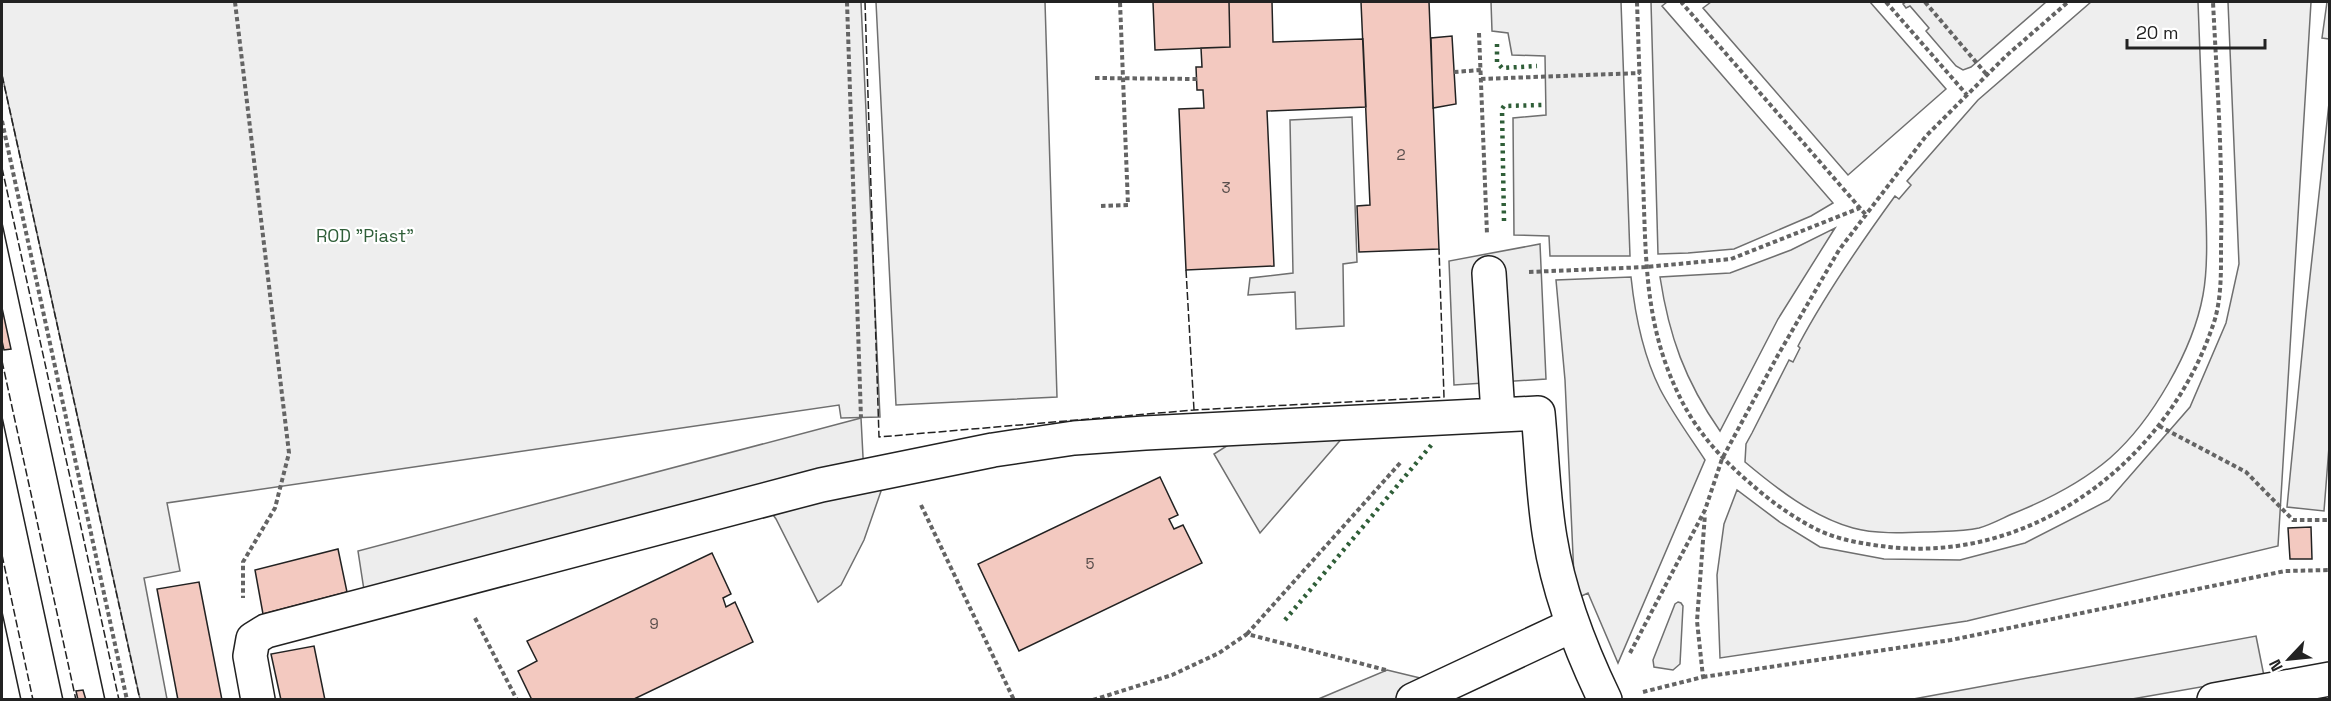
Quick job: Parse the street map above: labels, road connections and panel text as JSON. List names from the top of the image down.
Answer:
{
  "parks": ["ROD \"Piast\""],
  "house_numbers": [
    "2",
    "3",
    "5",
    "9"
  ],
  "scale_bar": "20 m",
  "north": "bottom left"
}
